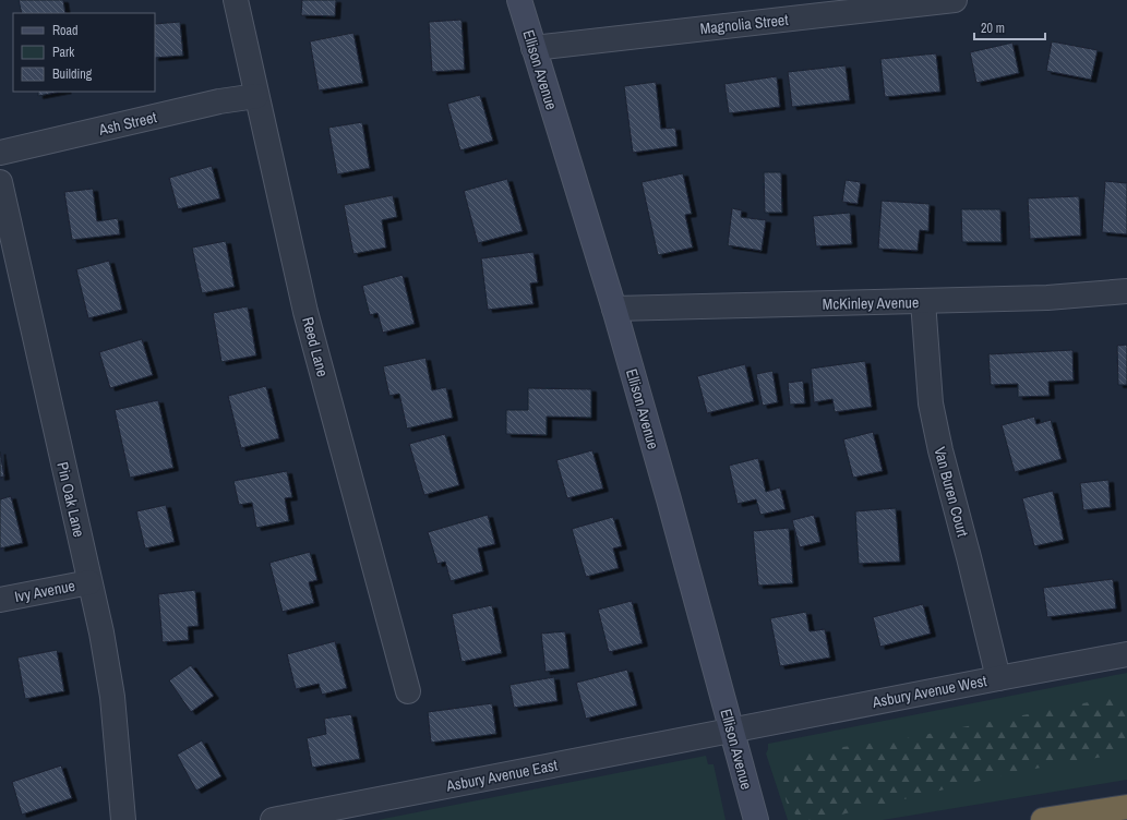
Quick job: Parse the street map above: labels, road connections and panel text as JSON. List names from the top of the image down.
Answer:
{
  "streets": {
    "street": [
      "Magnolia Street",
      "Ellison Avenue",
      "Ash Street",
      "McKinley Avenue",
      "Reed Lane",
      "Van Buren Court",
      "Pin Oak Lane",
      "Ivy Avenue",
      "Asbury Avenue West",
      "Asbury Avenue East"
    ]
  },
  "crossings": [
    ["Magnolia Street", "Ellison Avenue"],
    ["Ellison Avenue", "McKinley Avenue"],
    ["Ellison Avenue", "Asbury Avenue West"],
    ["Ellison Avenue", "Asbury Avenue East"],
    ["Ash Street", "Reed Lane"],
    ["McKinley Avenue", "Van Buren Court"],
    ["Van Buren Court", "Asbury Avenue West"],
    ["Pin Oak Lane", "Ivy Avenue"],
    ["Asbury Avenue West", "Asbury Avenue East"]
  ],
  "legend": ["Road", "Park", "Building"],
  "scale_bar": "20 m"
}
